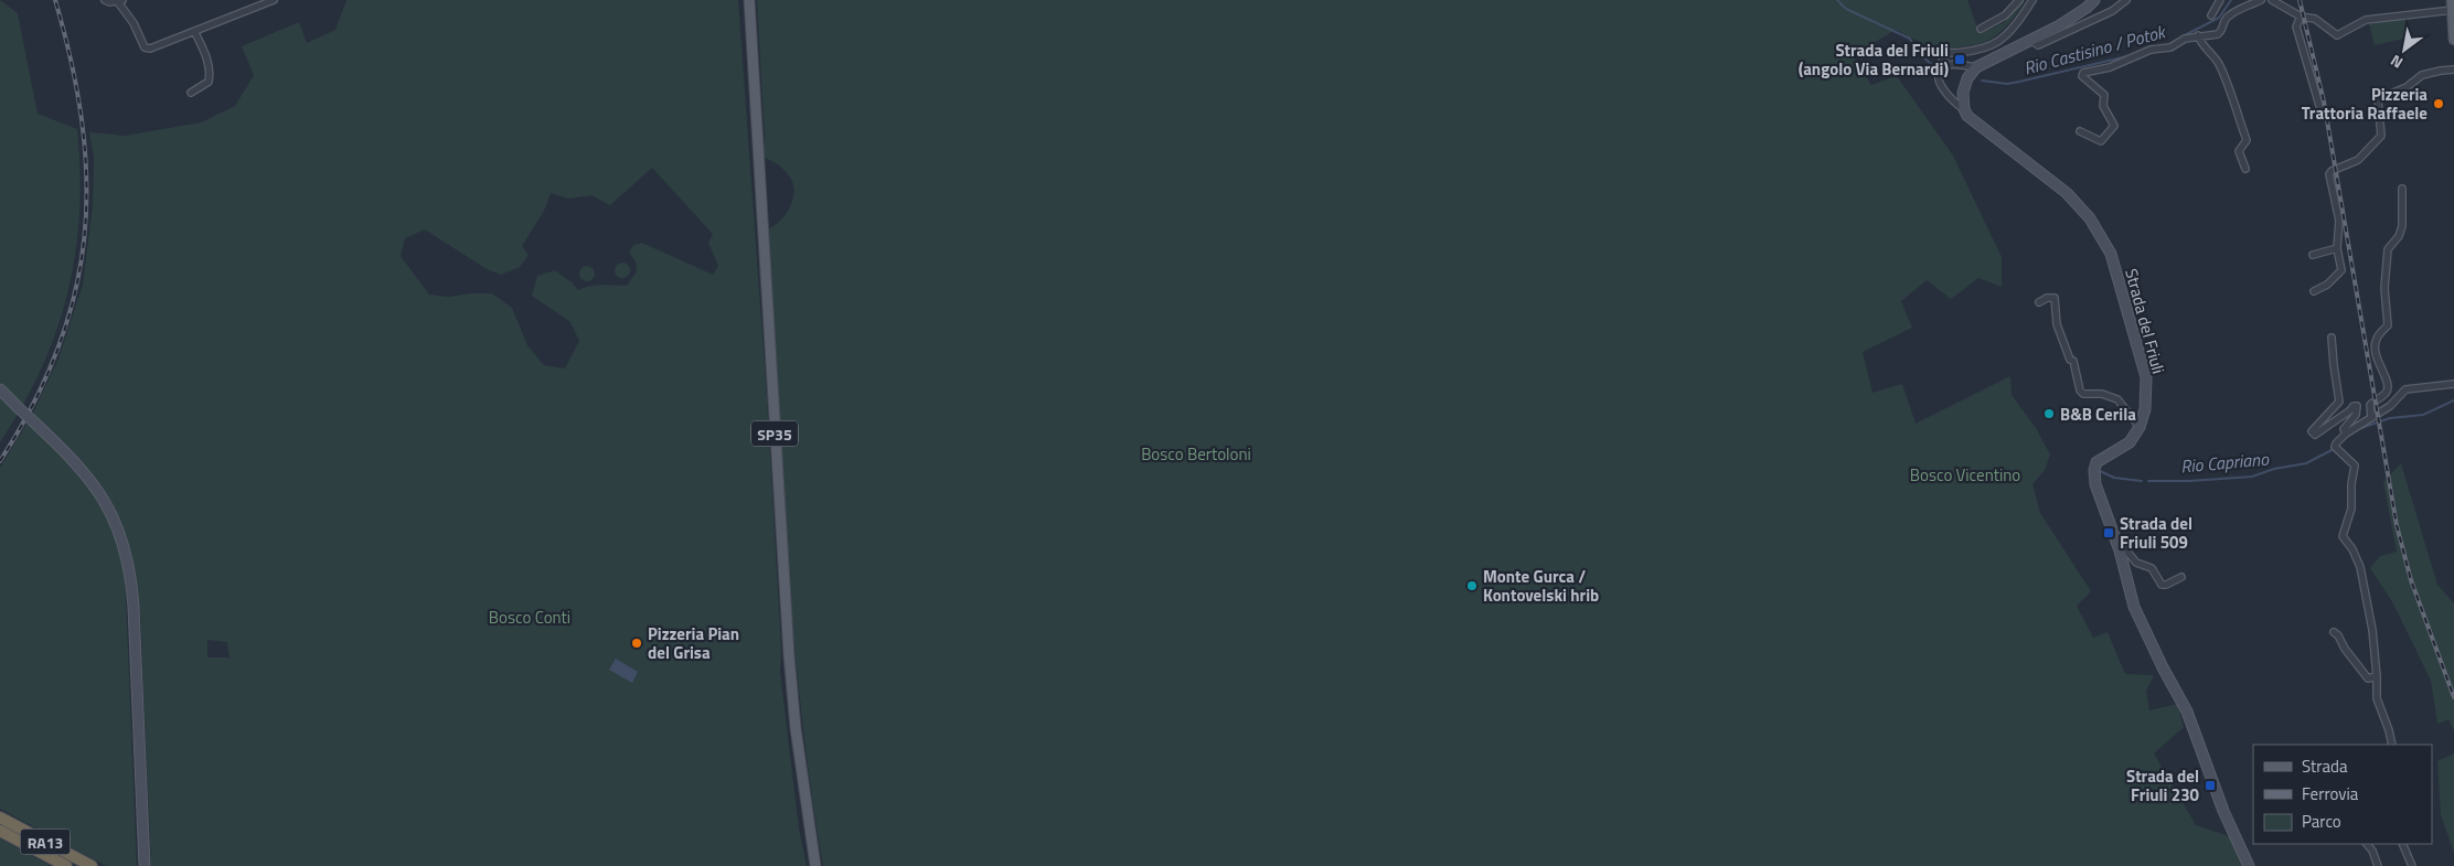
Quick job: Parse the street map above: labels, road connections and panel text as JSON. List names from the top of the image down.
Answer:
{
  "streets": {
    "highway": ["RA13"],
    "main road": ["Strada del Friuli", "SP35"]
  },
  "water": ["Rio Castisino / Potok", "Rio Capriano"],
  "parks": ["Bosco Bertoloni", "Bosco Vicentino", "Bosco Conti"],
  "places": {
    "transit": ["Strada del Friuli (angolo Via Bernardi)", "Strada del Friuli 509", "Strada del Friuli 230"],
    "other": [
      "Pizzeria Trattoria Raffaele",
      "B&B Cerila",
      "Monte Gurca / Kontovelski hrib",
      "Pizzeria Pian del Grisa"
    ]
  },
  "legend": ["Strada", "Ferrovia", "Parco"],
  "north": "bottom left"
}
